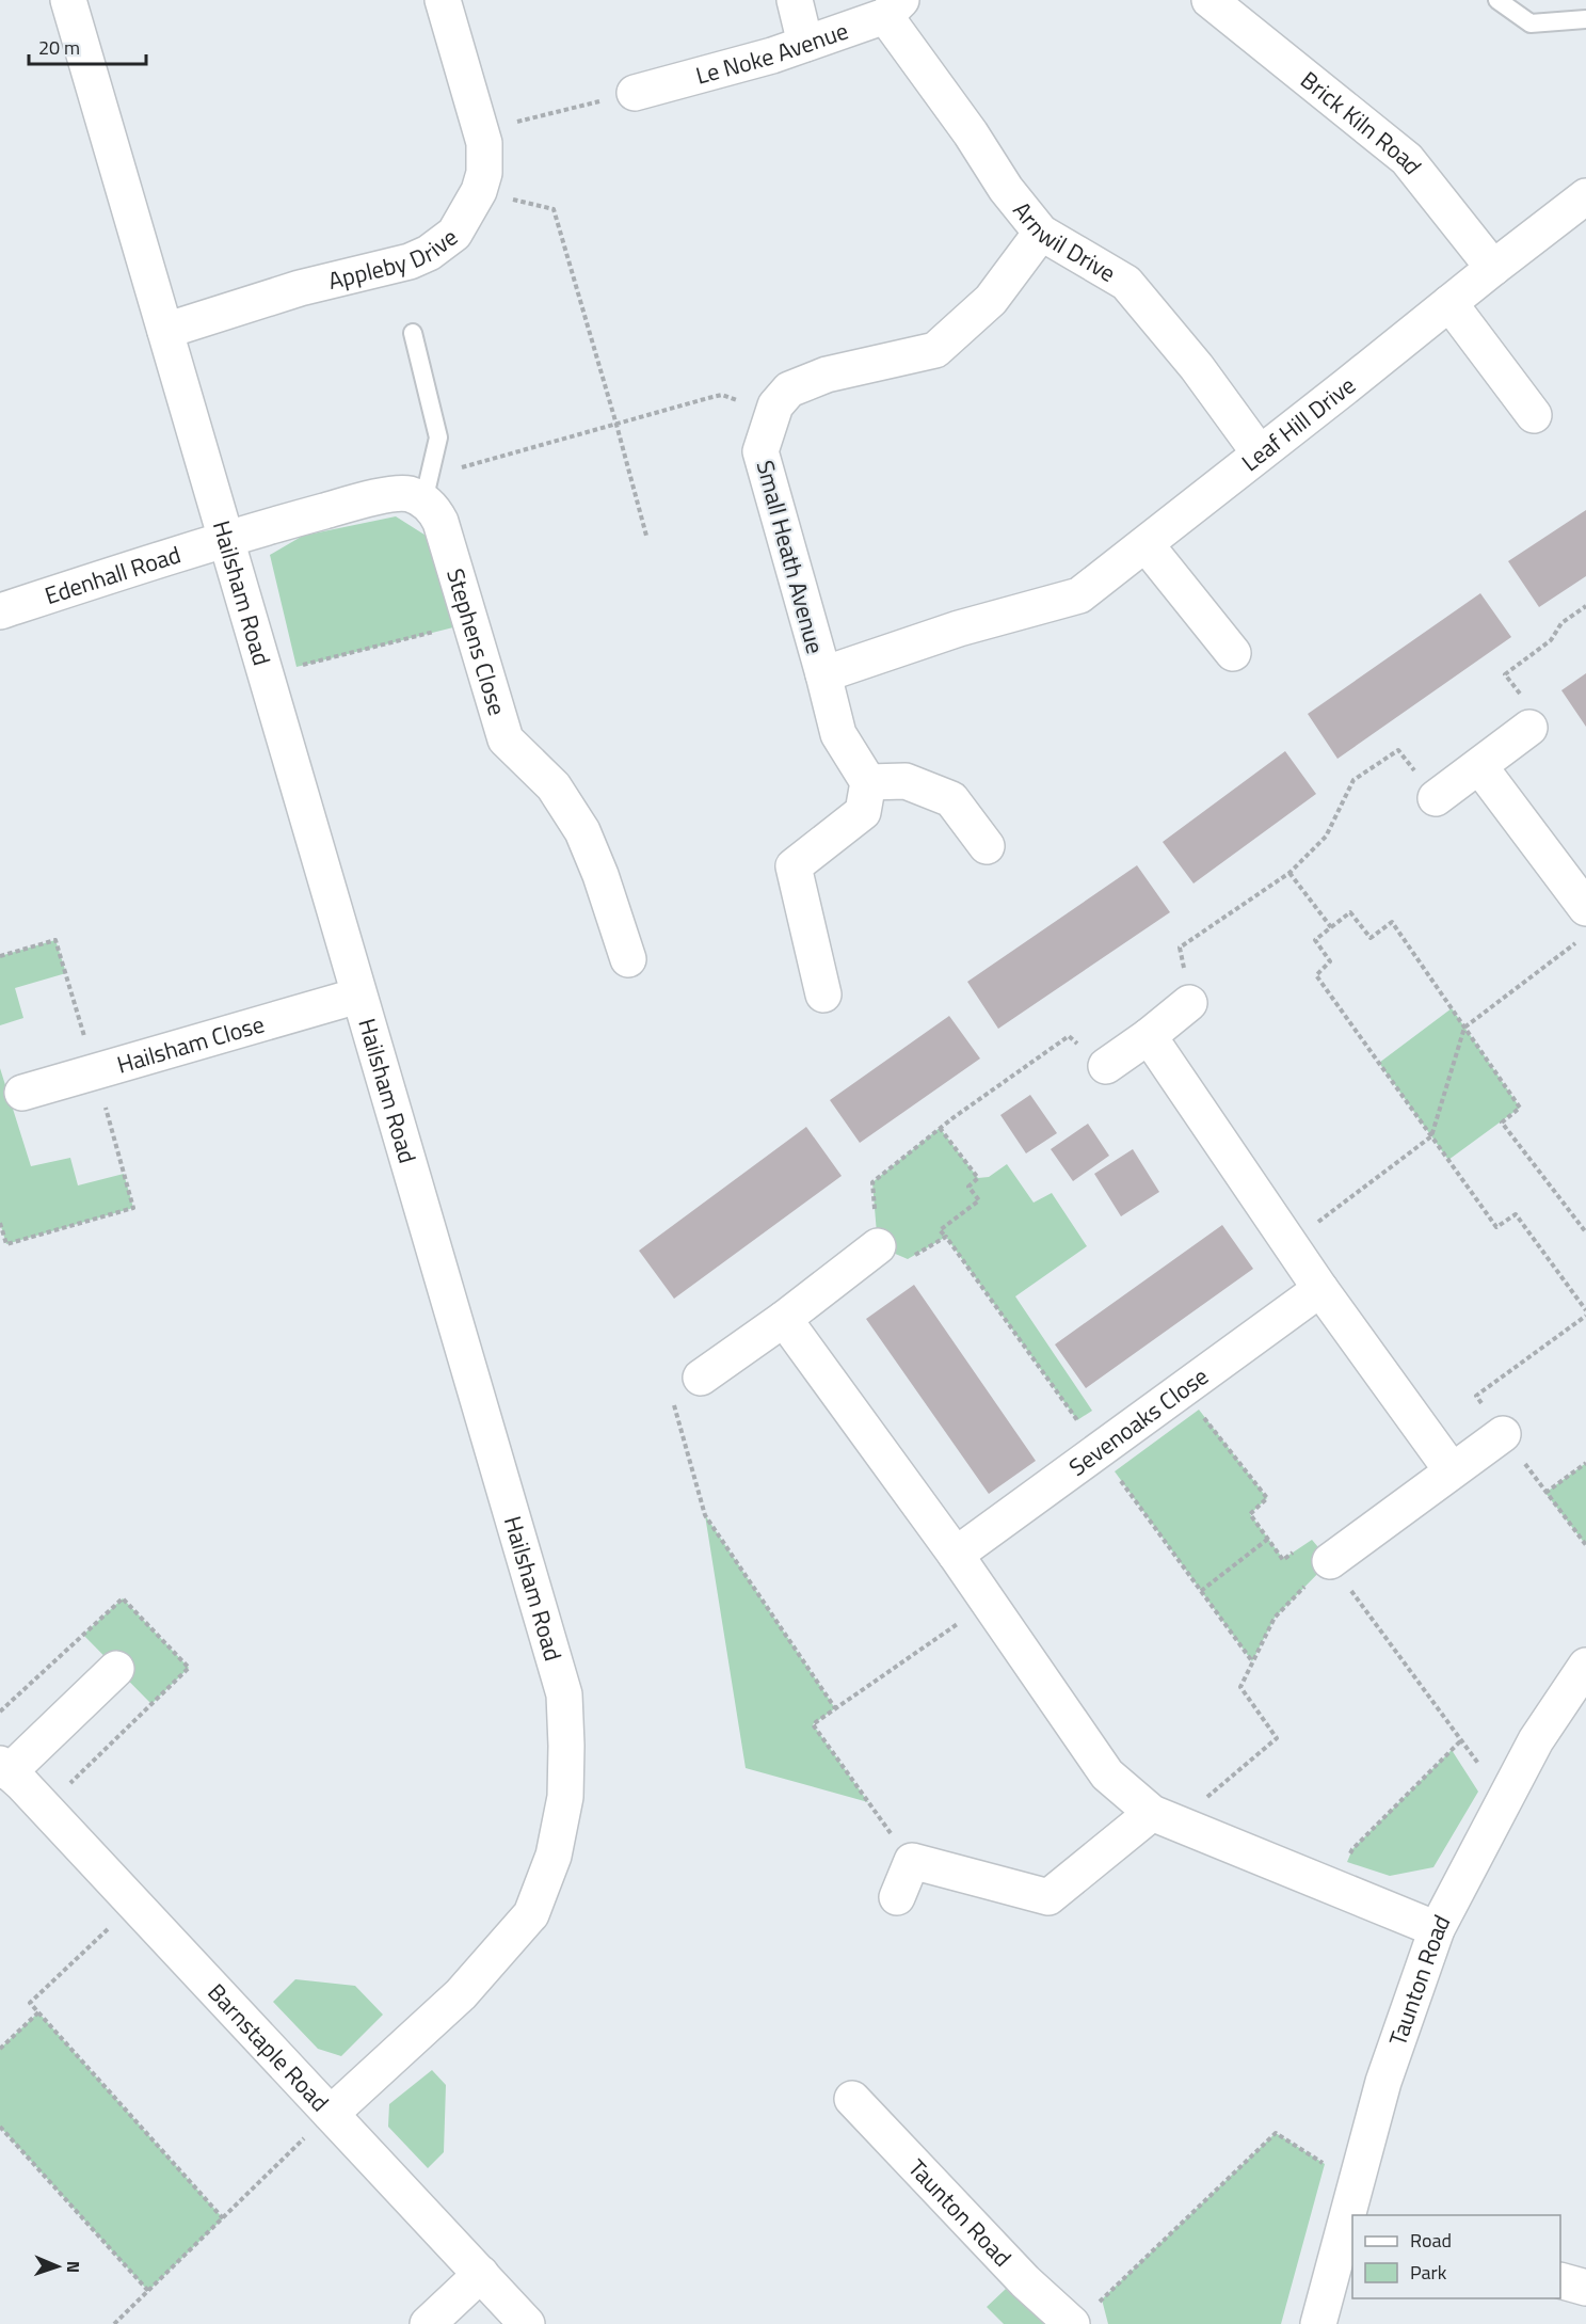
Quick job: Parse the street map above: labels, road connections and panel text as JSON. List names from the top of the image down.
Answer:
{
  "streets": {
    "street": [
      "Le Noke Avenue",
      "Brick Kiln Road",
      "Arnwil Drive",
      "Appleby Drive",
      "Leaf Hill Drive",
      "Small Heath Avenue",
      "Edenhall Road",
      "Hailsham Road",
      "Stephens Close",
      "Hailsham Close",
      "Sevenoaks Close",
      "Taunton Road",
      "Barnstaple Road"
    ]
  },
  "crossings": [
    ["Le Noke Avenue", "Arnwil Drive"],
    ["Brick Kiln Road", "Leaf Hill Drive"],
    ["Arnwil Drive", "Leaf Hill Drive"],
    ["Arnwil Drive", "Small Heath Avenue"],
    ["Appleby Drive", "Hailsham Road"],
    ["Leaf Hill Drive", "Small Heath Avenue"],
    ["Edenhall Road", "Hailsham Road"],
    ["Hailsham Road", "Hailsham Close"],
    ["Hailsham Road", "Barnstaple Road"]
  ],
  "legend": ["Road", "Park"],
  "scale_bar": "20 m",
  "north": "right"
}
